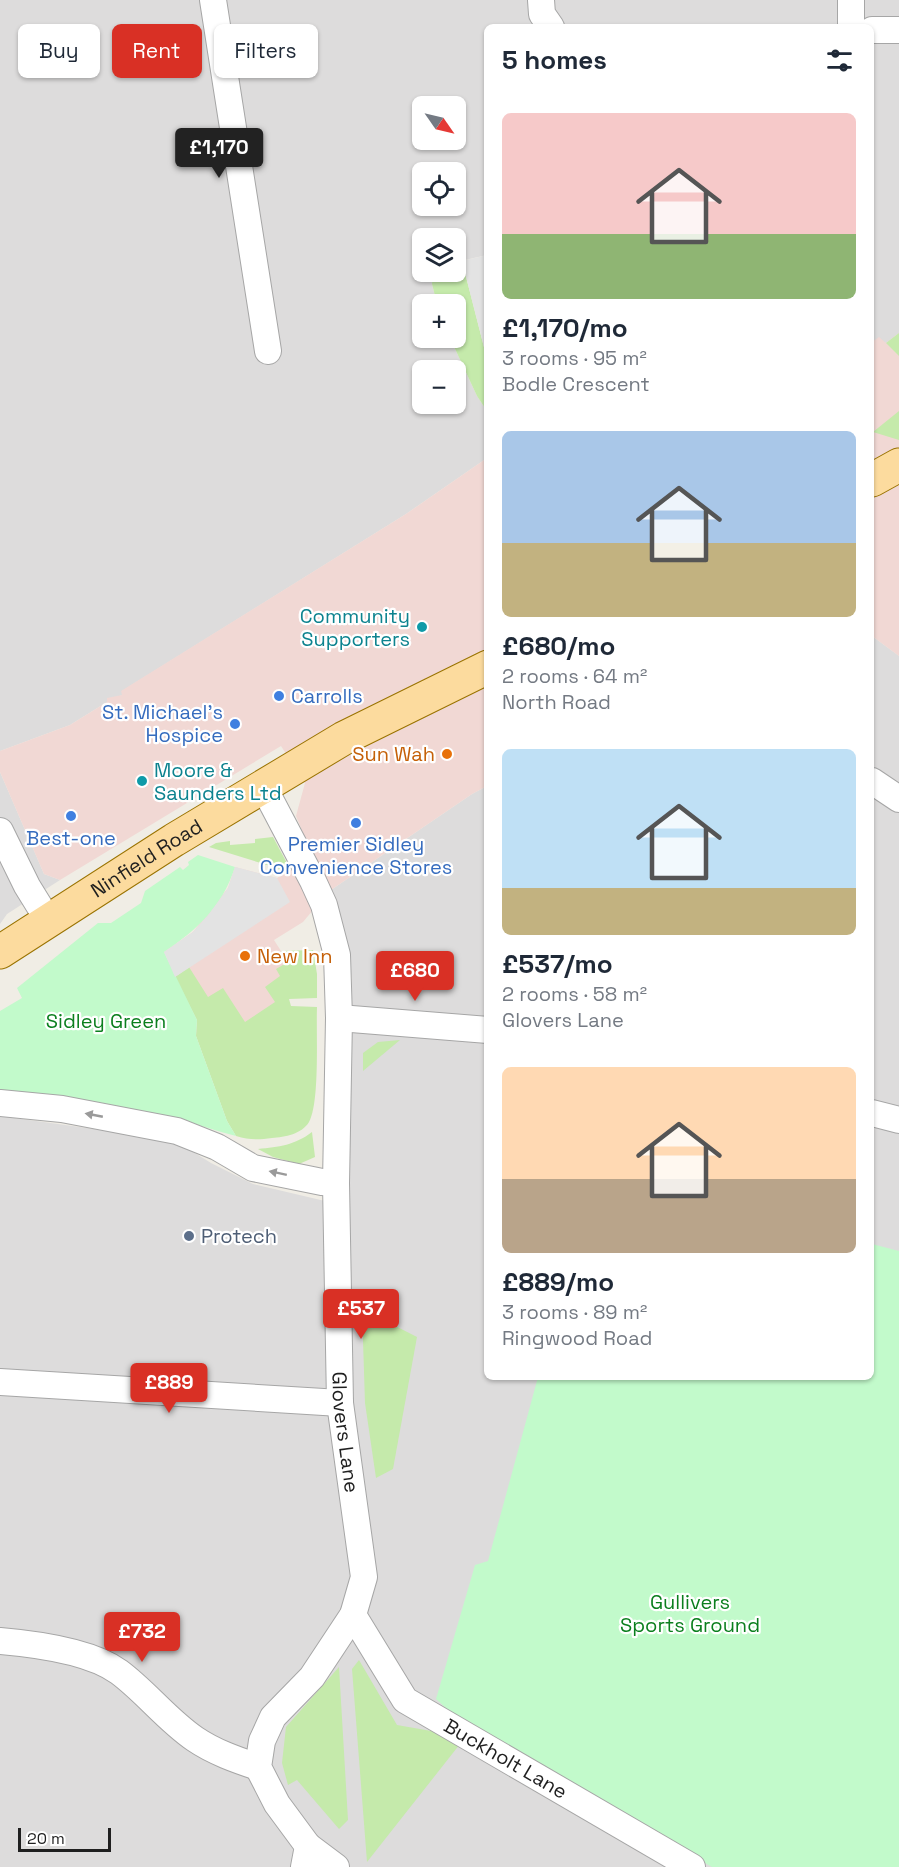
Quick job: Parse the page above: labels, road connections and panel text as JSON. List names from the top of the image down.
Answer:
{
  "streets": {
    "main road": ["Ninfield Road"],
    "street": ["Glovers Lane", "Buckholt Lane"]
  },
  "crossings": [
    ["Ninfield Road", "Glovers Lane"],
    ["Glovers Lane", "Buckholt Lane"]
  ],
  "parks": ["Sidley Green", "Gullivers Sports Ground"],
  "places": [
    "Community Supporters",
    "Carrolls",
    "St. Michael's Hospice",
    "Sun Wah",
    "Moore & Saunders Ltd",
    "Best-one",
    "Premier Sidley Convenience Stores",
    "New Inn",
    "Protech"
  ],
  "scale_bar": "20 m",
  "north": "bottom right",
  "page": {
    "chip": ["Buy", "Rent", "Filters"],
    "heading": "5 homes",
    "map_buttons": ["+", "−"],
    "list": [
      {
        "name": "£1,170/mo",
        "note": "3 rooms · 95 m² · Bodle Crescent"
      },
      {
        "name": "£680/mo",
        "note": "2 rooms · 64 m² · North Road"
      },
      {
        "name": "£537/mo",
        "note": "2 rooms · 58 m² · Glovers Lane"
      },
      {
        "name": "£889/mo",
        "note": "3 rooms · 89 m² · Ringwood Road"
      }
    ],
    "price": [
      "£1,170",
      "£680",
      "£537",
      "£889",
      "£732"
    ],
    "scale": "20 m"
  }
}
